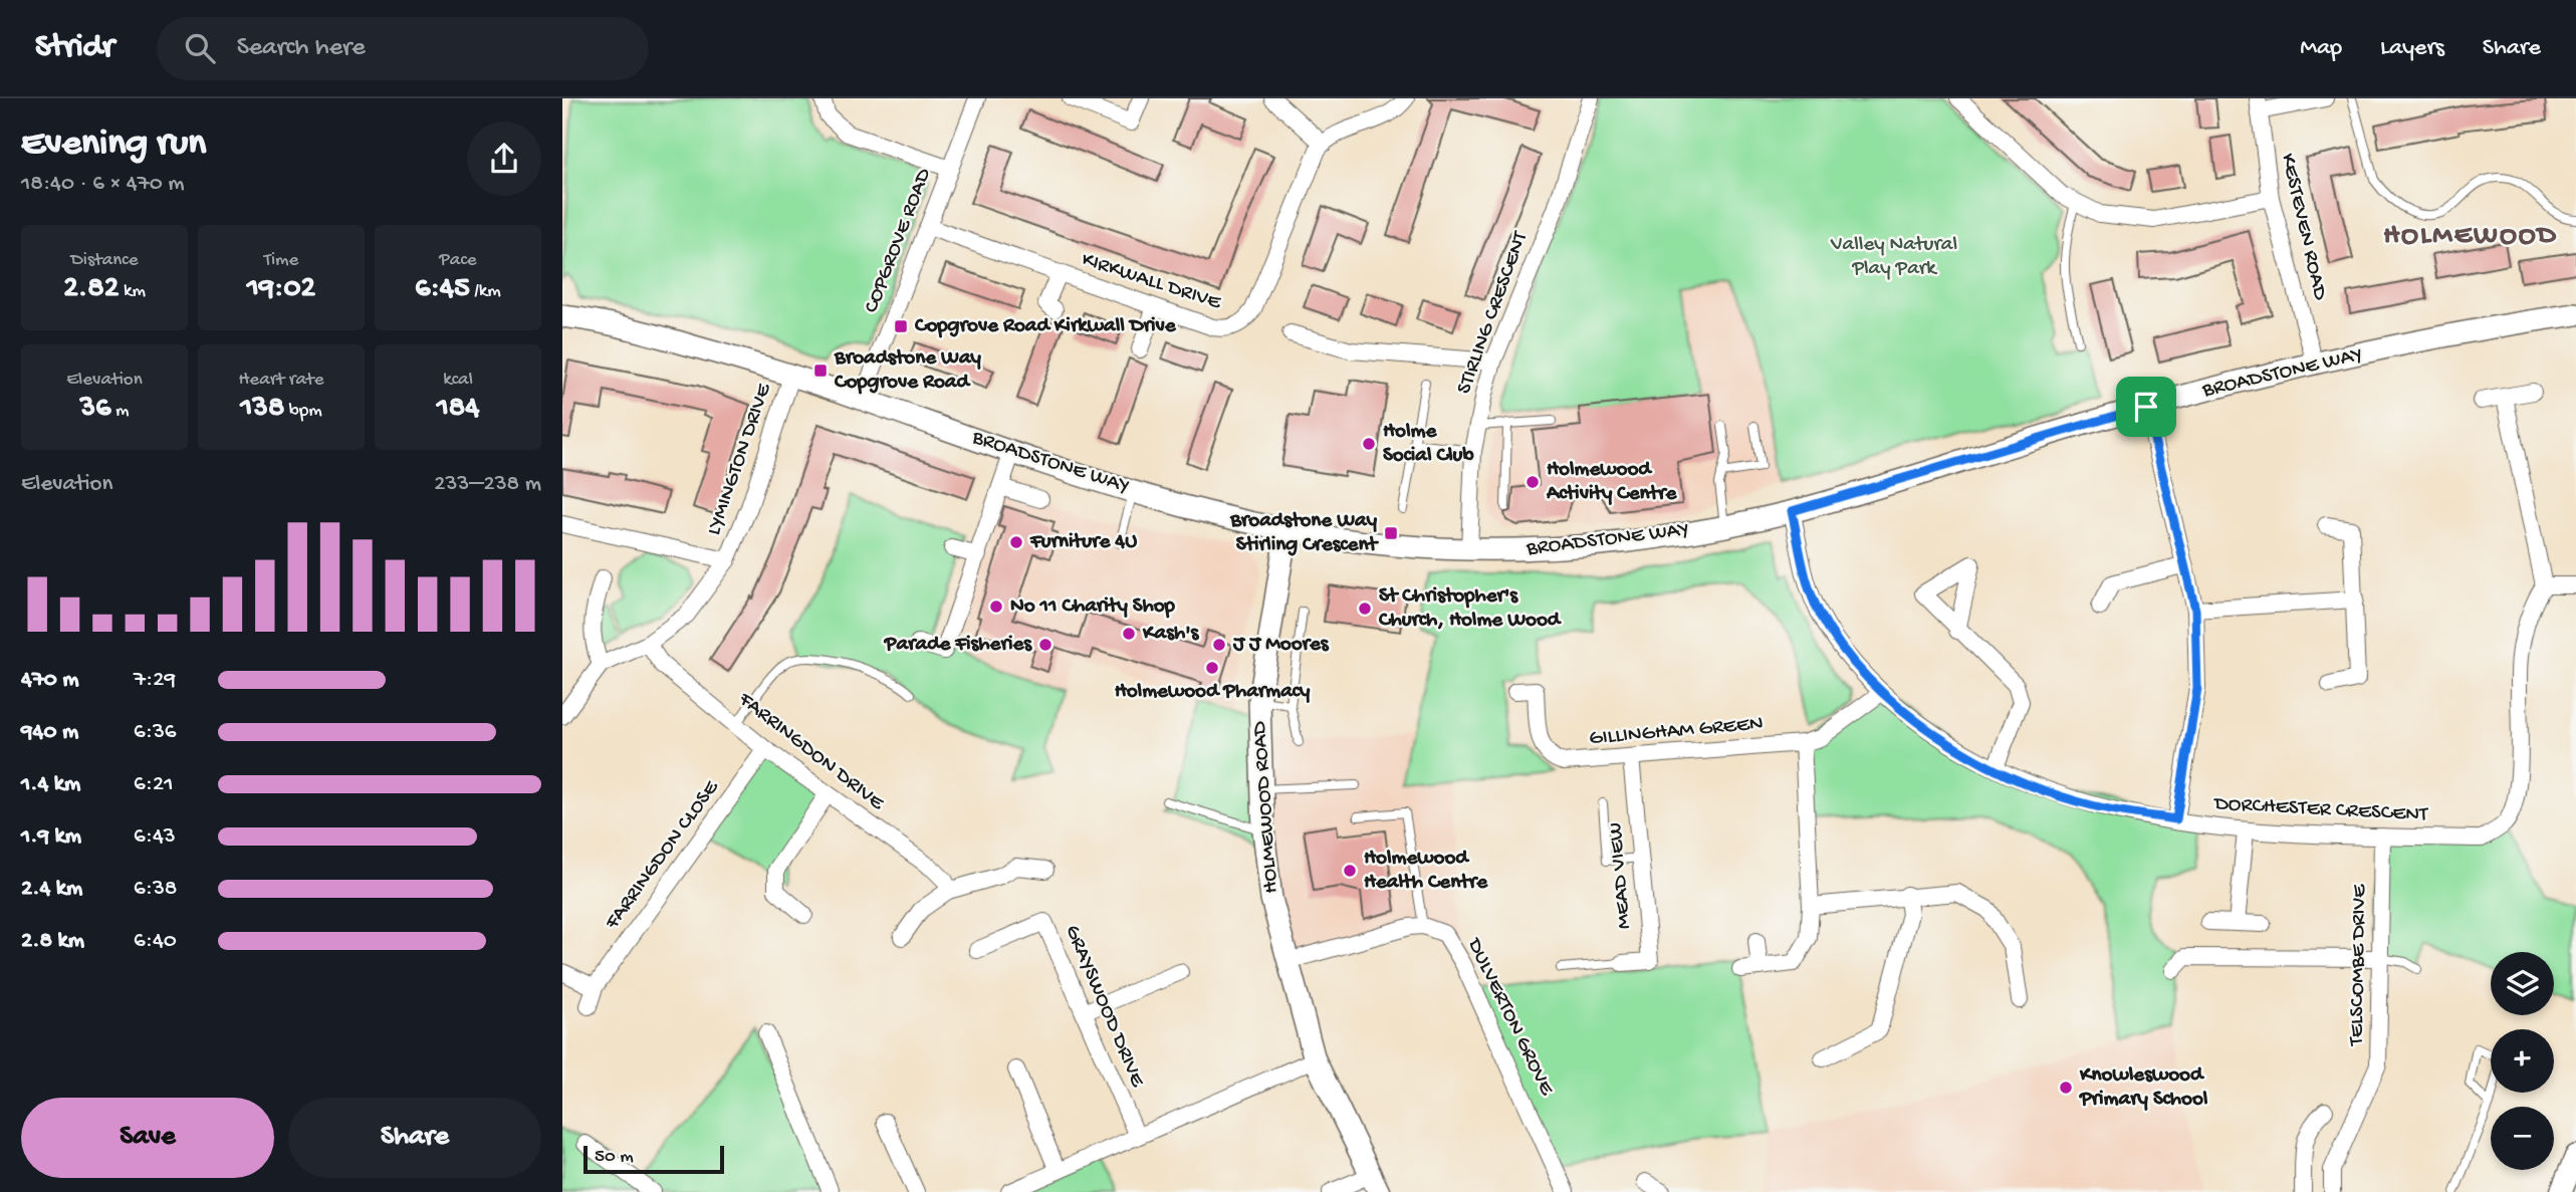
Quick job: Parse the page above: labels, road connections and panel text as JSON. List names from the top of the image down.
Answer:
{
  "streets": {
    "street": [
      "KESTEVEN ROAD",
      "COPGROVE ROAD",
      "KIRKWALL DRIVE",
      "STIRLING CRESCENT",
      "BROADSTONE WAY",
      "LYMINGTON DRIVE",
      "GILLINGHAM GREEN",
      "FARRINGDON DRIVE",
      "HOLMEWOOD ROAD",
      "DORCHESTER CRESCENT",
      "FARRINGDON CLOSE",
      "MEAD VIEW",
      "TELSCOMBE DRIVE",
      "GRAYSWOOD DRIVE",
      "DULVERTON GROVE"
    ]
  },
  "crossings": [
    ["KESTEVEN ROAD", "BROADSTONE WAY"],
    ["COPGROVE ROAD", "KIRKWALL DRIVE"],
    ["COPGROVE ROAD", "BROADSTONE WAY"],
    ["STIRLING CRESCENT", "BROADSTONE WAY"],
    ["BROADSTONE WAY", "LYMINGTON DRIVE"],
    ["BROADSTONE WAY", "HOLMEWOOD ROAD"],
    ["BROADSTONE WAY", "DORCHESTER CRESCENT"],
    ["LYMINGTON DRIVE", "FARRINGDON DRIVE"],
    ["GILLINGHAM GREEN", "DORCHESTER CRESCENT"],
    ["GILLINGHAM GREEN", "MEAD VIEW"],
    ["FARRINGDON DRIVE", "FARRINGDON CLOSE"],
    ["DORCHESTER CRESCENT", "TELSCOMBE DRIVE"]
  ],
  "districts": ["HOLMEWOOD"],
  "parks": ["Valley Natural Play Park"],
  "places": {
    "transit": ["Copgrove Road Kirkwall Drive", "Broadstone Way Copgrove Road", "Broadstone Way Stirling Crescent"],
    "other": [
      "Holme Social Club",
      "Holmewood Activity Centre",
      "Furniture 4U",
      "No 11 Charity Shop",
      "St Christopher's Church, Holme Wood",
      "Kash's",
      "Parade Fisheries",
      "J J Moores",
      "Holmewood Pharmacy",
      "Holmewood Health Centre",
      "Knowleswood Primary School"
    ]
  },
  "scale_bar": "50 m",
  "page": {
    "header": "Stridr",
    "search": "Search here",
    "nav": ["Map", "Layers", "Share"],
    "heading": ["Evening run", "18:40 · 6 × 470 m"],
    "stats": [
      ["Distance", "2.82 km"],
      ["Time", "19:02"],
      ["Pace", "6:45 /km"],
      ["Elevation", "36 m"],
      ["Heart rate", "138 bpm"],
      ["kcal", "184"]
    ],
    "chart": ["Elevation", "233–238 m"],
    "list": [
      {
        "name": "470 m",
        "note": "7:29"
      },
      {
        "name": "940 m",
        "note": "6:36"
      },
      {
        "name": "1.4 km",
        "note": "6:21"
      },
      {
        "name": "1.9 km",
        "note": "6:43"
      },
      {
        "name": "2.4 km",
        "note": "6:38"
      },
      {
        "name": "2.8 km",
        "note": "6:40"
      }
    ],
    "map_buttons": ["+", "−"],
    "buttons": ["Save", "Share"],
    "scale": "50 m"
  }
}
